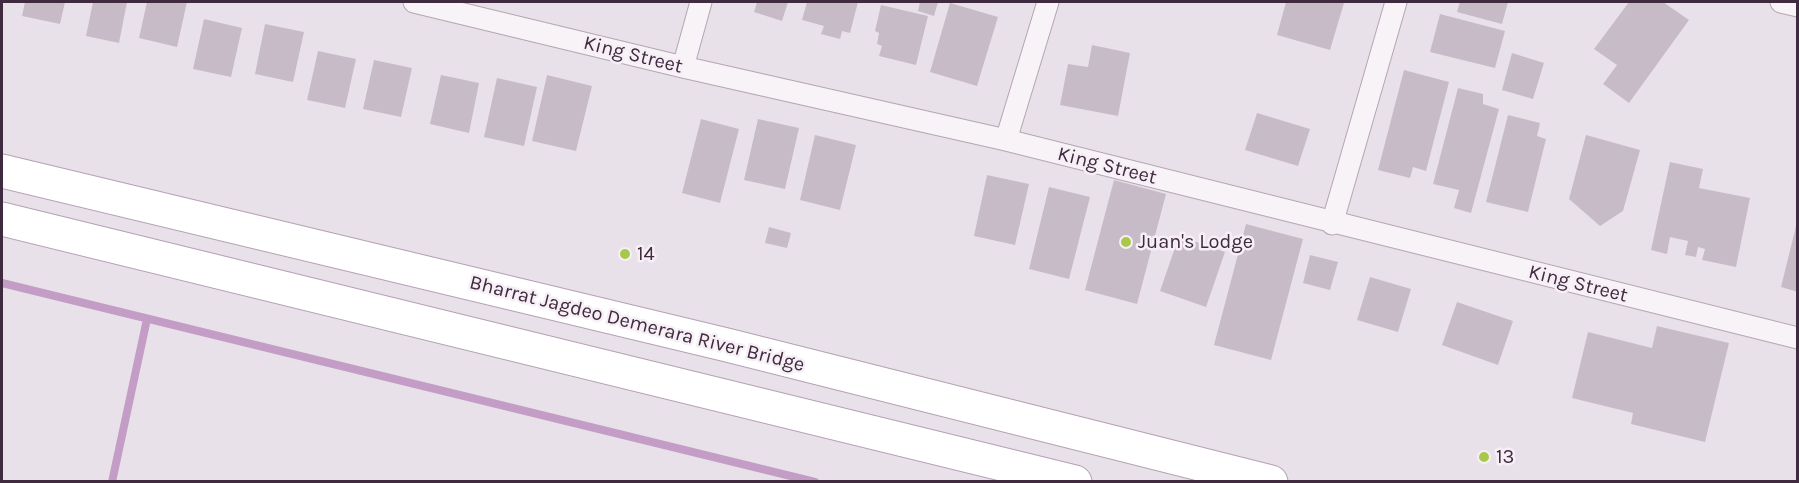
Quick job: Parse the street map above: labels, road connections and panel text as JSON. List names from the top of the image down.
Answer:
{
  "streets": {
    "main road": ["Bharrat Jagdeo Demerara River Bridge"],
    "street": ["King Street"]
  },
  "places": ["Juan's Lodge", "14", "13"]
}
